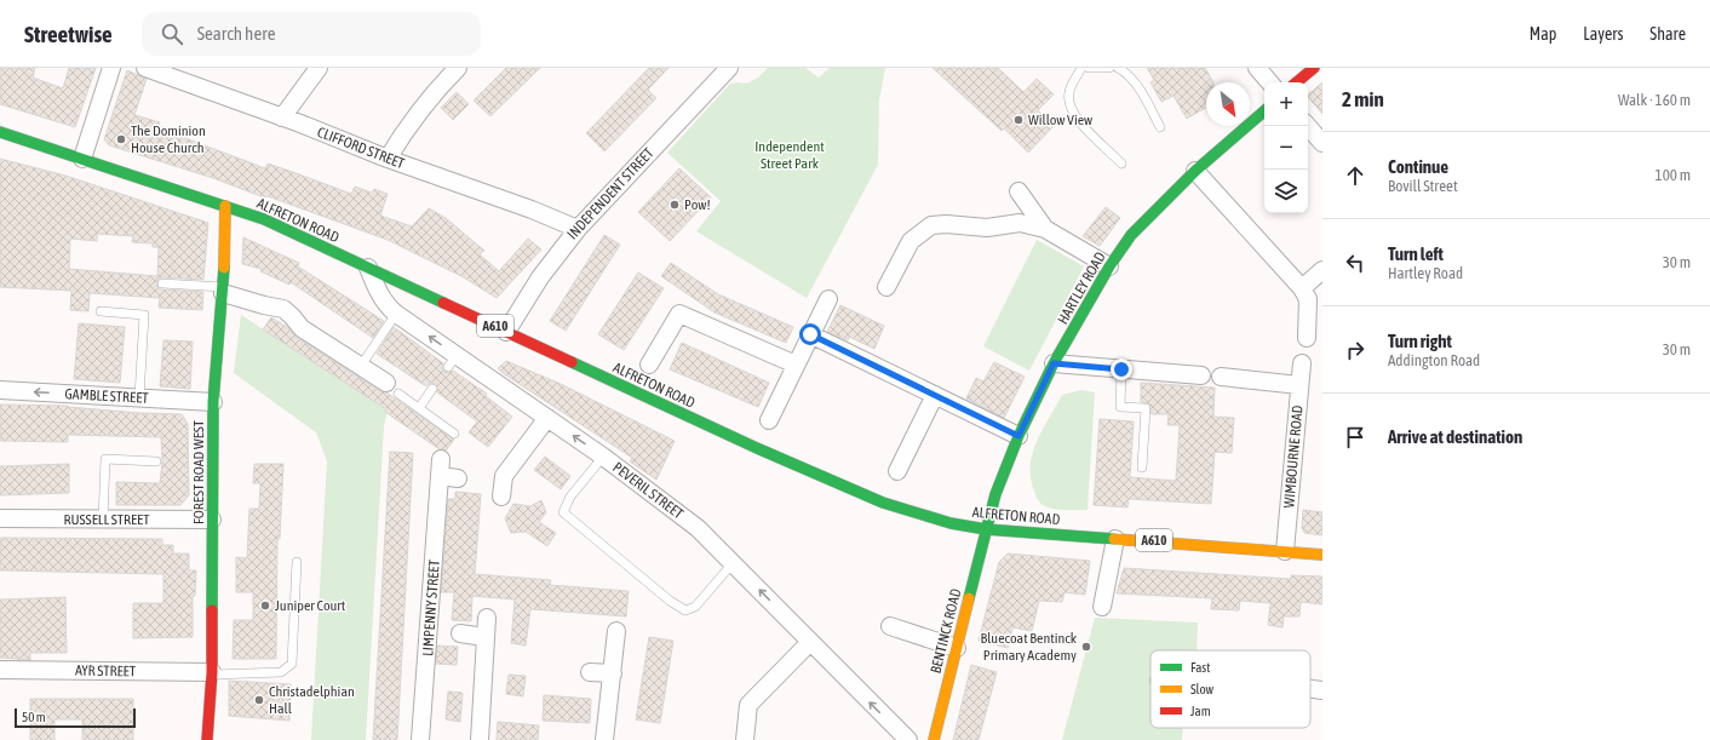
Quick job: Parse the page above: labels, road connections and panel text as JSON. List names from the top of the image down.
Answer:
{
  "streets": {
    "main road": [
      "ALFRETON ROAD",
      "HARTLEY ROAD",
      "A610",
      "FOREST ROAD WEST",
      "BENTINCK ROAD"
    ],
    "street": [
      "CLIFFORD STREET",
      "INDEPENDENT STREET",
      "GAMBLE STREET",
      "WIMBOURNE ROAD",
      "PEVERIL STREET",
      "RUSSELL STREET",
      "LIMPENNY STREET",
      "AYR STREET"
    ]
  },
  "crossings": [
    ["CLIFFORD STREET", "INDEPENDENT STREET"],
    ["INDEPENDENT STREET", "ALFRETON ROAD"],
    ["ALFRETON ROAD", "HARTLEY ROAD"],
    ["ALFRETON ROAD", "WIMBOURNE ROAD"],
    ["ALFRETON ROAD", "FOREST ROAD WEST"],
    ["ALFRETON ROAD", "PEVERIL STREET"],
    ["ALFRETON ROAD", "BENTINCK ROAD"],
    ["HARTLEY ROAD", "BENTINCK ROAD"],
    ["GAMBLE STREET", "FOREST ROAD WEST"],
    ["FOREST ROAD WEST", "RUSSELL STREET"],
    ["FOREST ROAD WEST", "AYR STREET"]
  ],
  "one_way": ["GAMBLE STREET", "PEVERIL STREET"],
  "parks": ["Independent Street Park"],
  "places": [
    "Willow View",
    "The Dominion House Church",
    "Pow!",
    "Juniper Court",
    "Bluecoat Bentinck Primary Academy",
    "Christadelphian Hall"
  ],
  "legend": ["Fast", "Slow", "Jam"],
  "scale_bar": "50 m",
  "north": "bottom right",
  "page": {
    "header": "Streetwise",
    "search": "Search here",
    "nav": ["Map", "Layers", "Share"],
    "heading": ["2 min", "Walk · 160 m"],
    "map_buttons": ["+", "−"],
    "list": [
      ["Continue", "Bovill Street", "100 m"],
      ["Turn left", "Hartley Road", "30 m"],
      ["Turn right", "Addington Road", "30 m"],
      "Arrive at destination"
    ],
    "scale": "50 m"
  }
}
